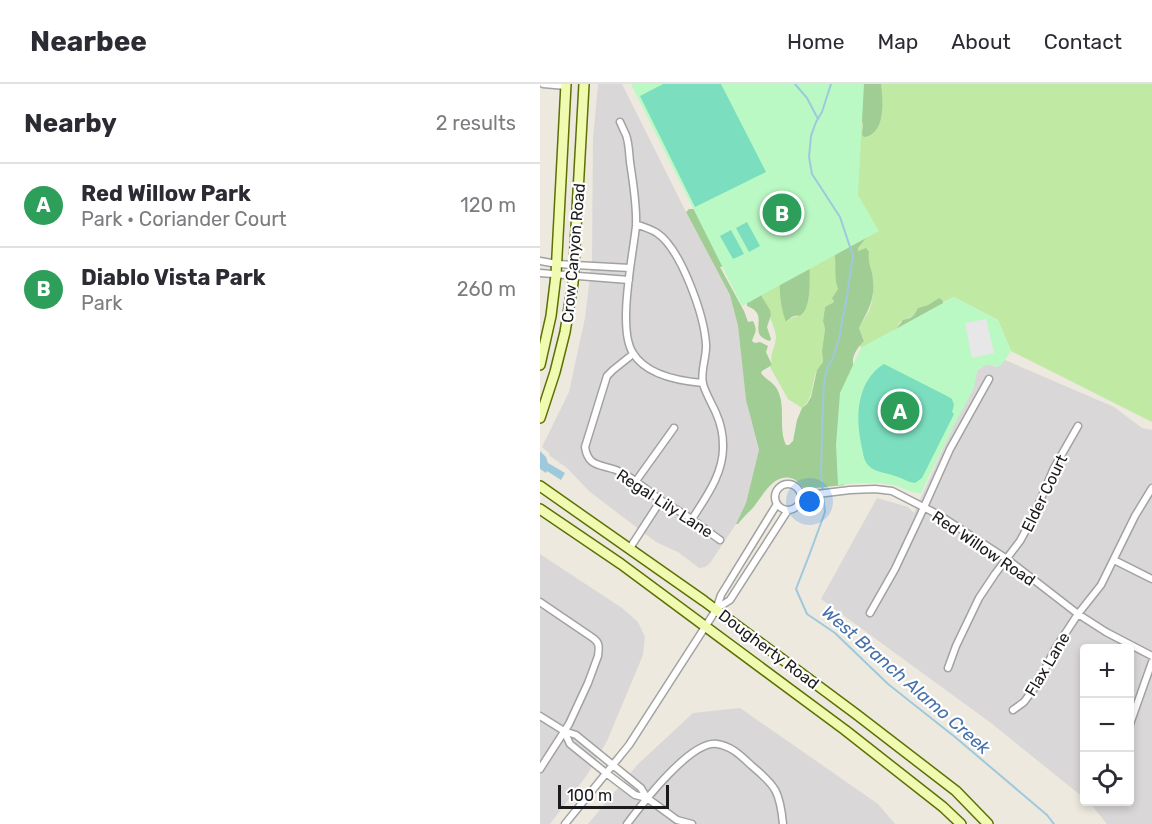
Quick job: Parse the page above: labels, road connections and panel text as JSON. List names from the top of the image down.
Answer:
{
  "streets": {
    "main road": ["Crow Canyon Road", "Dougherty Road"],
    "street": [
      "Elder Court",
      "Regal Lily Lane",
      "Red Willow Road",
      "Flax Lane"
    ]
  },
  "crossings": [
    ["Elder Court", "Red Willow Road"],
    ["Red Willow Road", "Flax Lane"]
  ],
  "water": ["West Branch Alamo Creek"],
  "scale_bar": "100 m",
  "page": {
    "header": "Nearbee",
    "nav": [
      "Home",
      "Map",
      "About",
      "Contact"
    ],
    "heading": ["Nearby", "2 results"],
    "list": [
      {
        "mark": "A",
        "name": "Red Willow Park",
        "note": "Park · Coriander Court",
        "value": "120 m"
      },
      {
        "mark": "B",
        "name": "Diablo Vista Park",
        "note": "Park",
        "value": "260 m"
      }
    ],
    "pins": ["B", "A"],
    "map_buttons": ["+", "−"],
    "scale": "100 m"
  }
}
